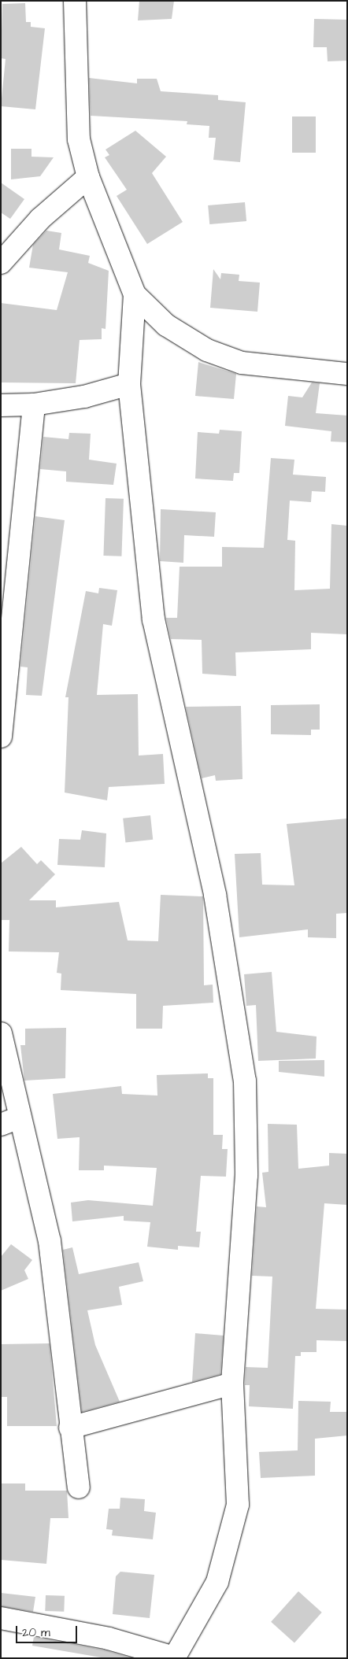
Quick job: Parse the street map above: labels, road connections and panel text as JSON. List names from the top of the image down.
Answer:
{
  "scale_bar": "20 m"
}
